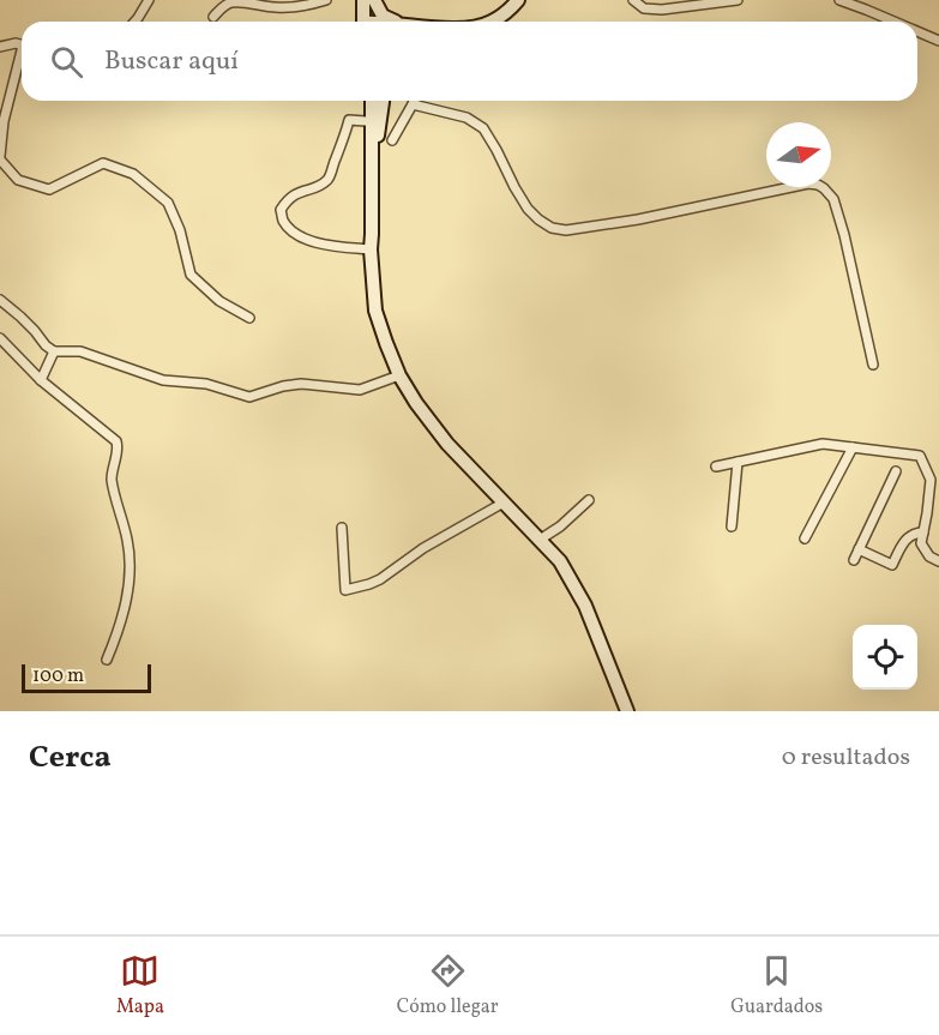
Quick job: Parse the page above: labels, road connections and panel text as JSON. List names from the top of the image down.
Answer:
{
  "scale_bar": "100 m",
  "north": "right",
  "page": {
    "search": "Buscar aquí",
    "scale": "100 m",
    "heading": ["Cerca", "0 resultados"],
    "nav": ["Mapa", "Cómo llegar", "Guardados"]
  }
}
